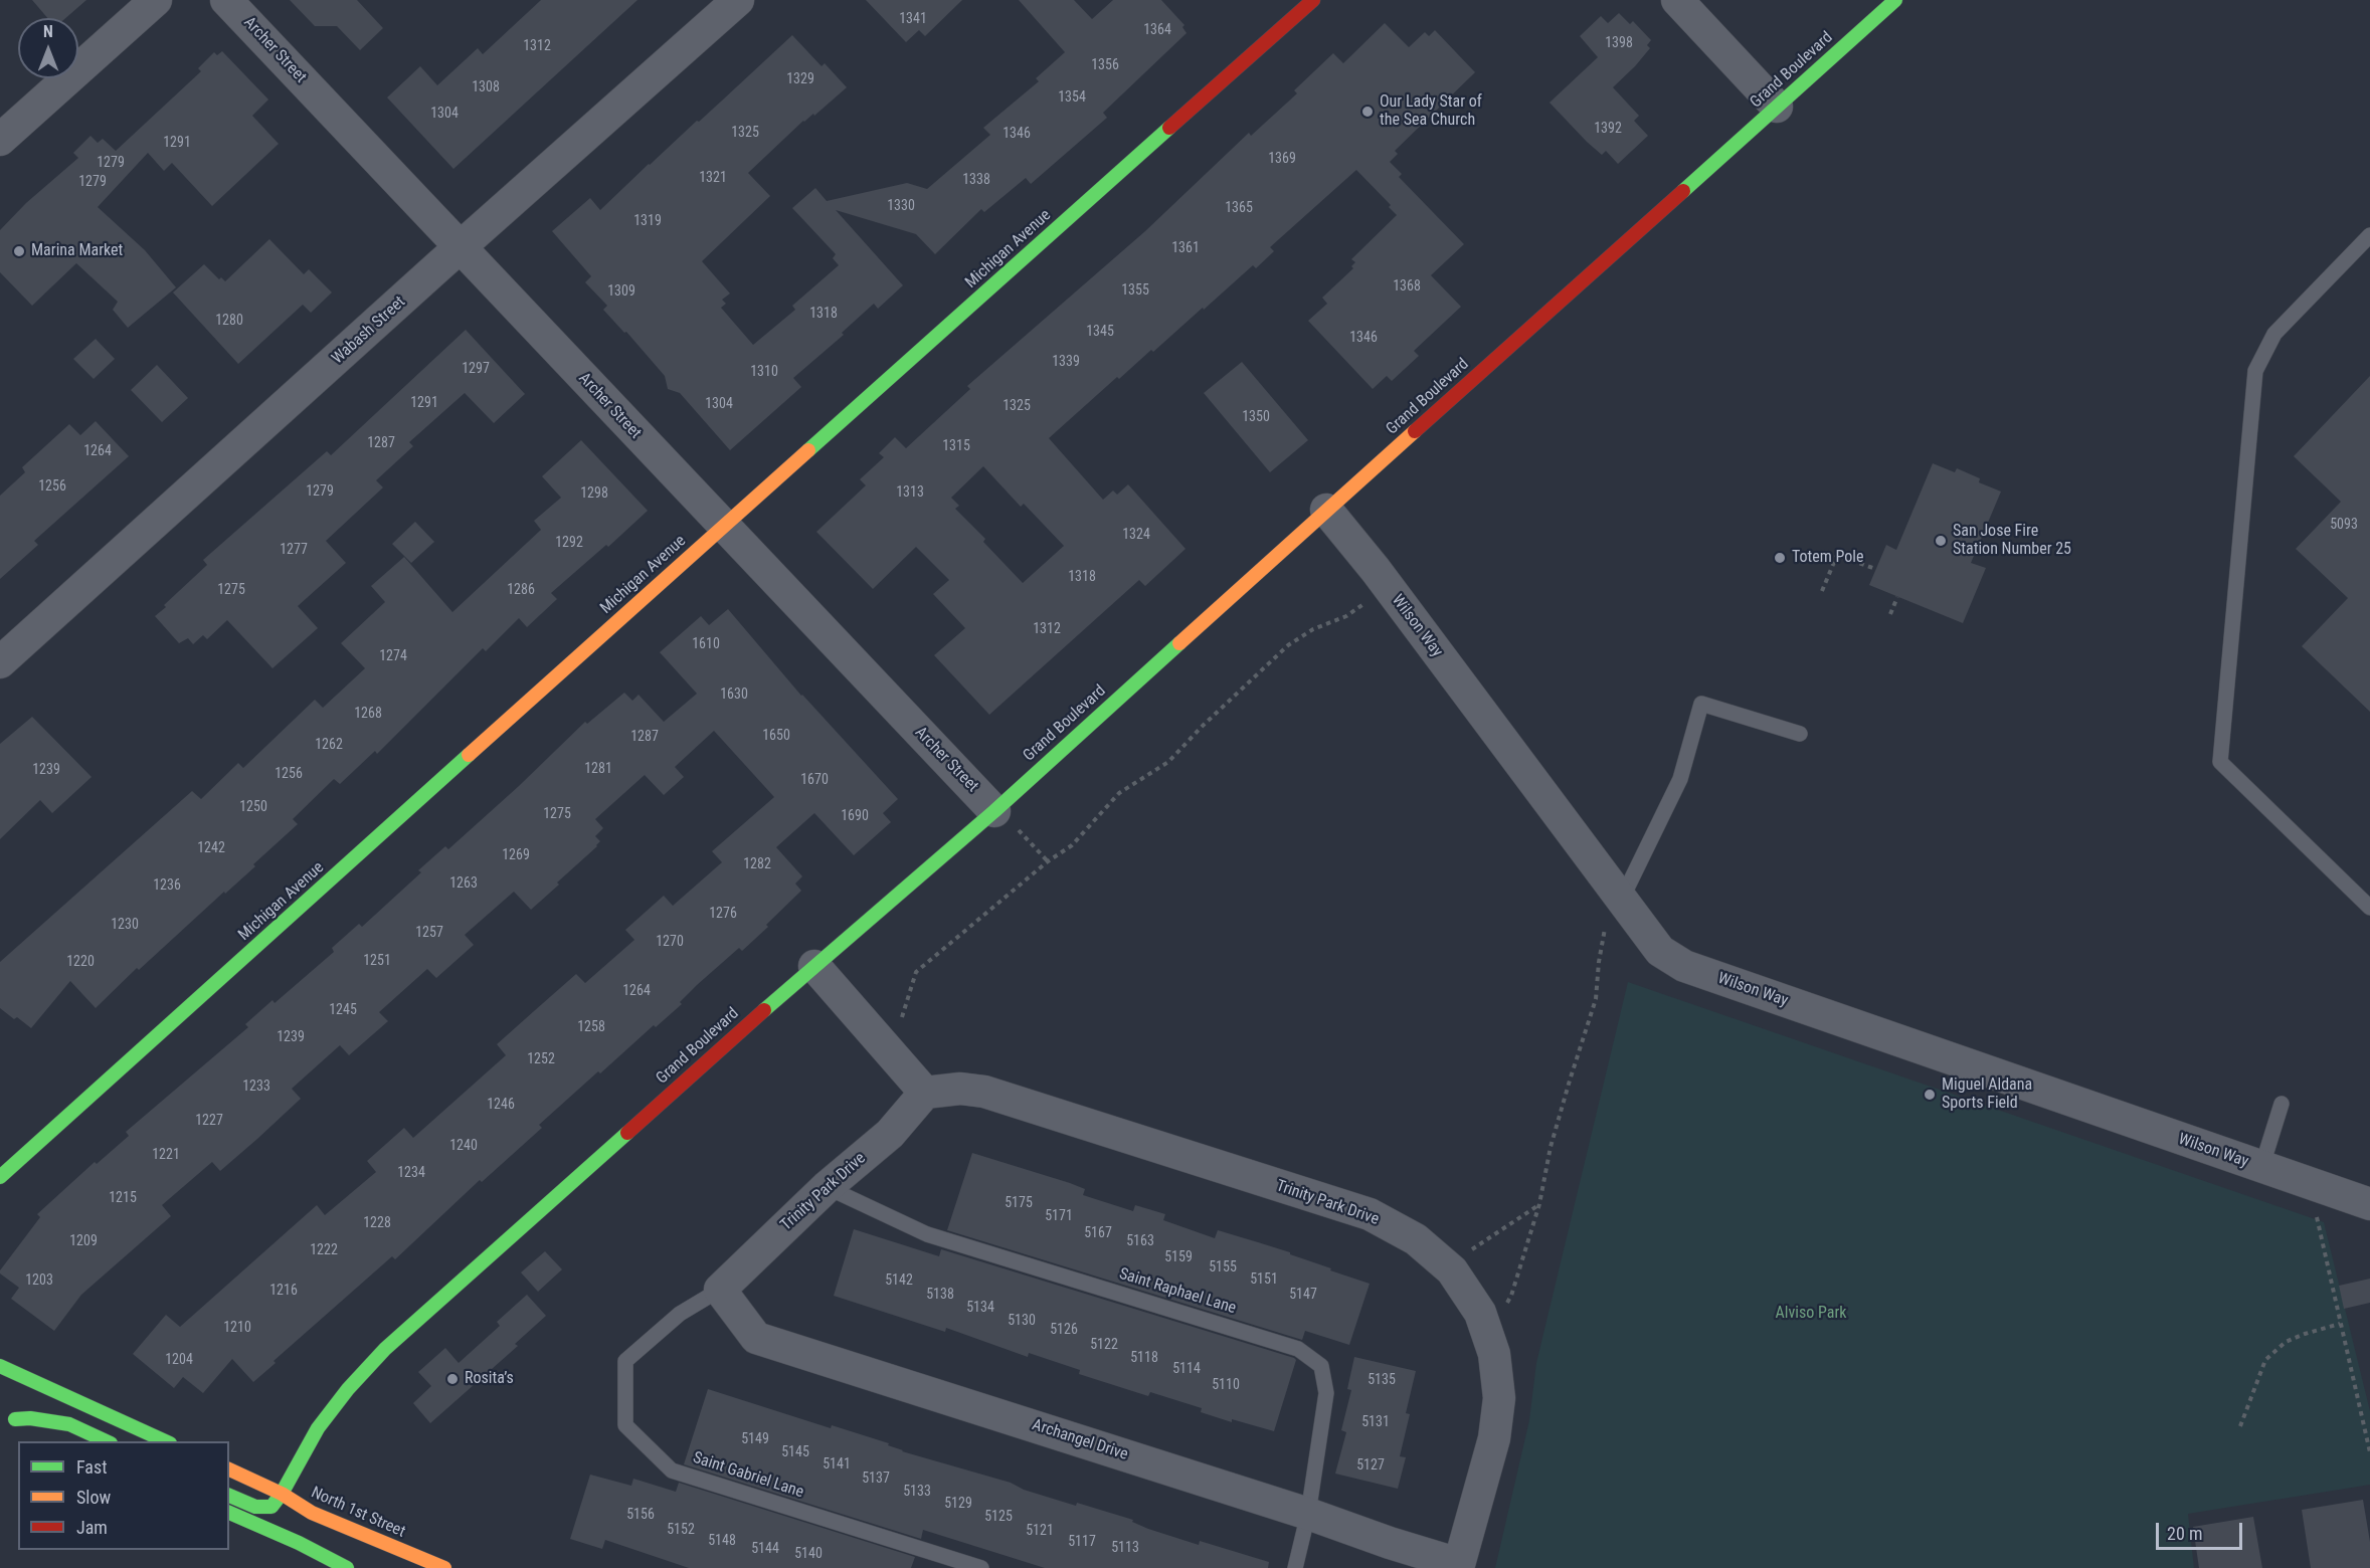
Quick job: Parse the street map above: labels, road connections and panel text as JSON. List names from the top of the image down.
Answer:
{
  "streets": {
    "street": [
      "Archer Street",
      "Grand Boulevard",
      "Michigan Avenue",
      "Wabash Street",
      "Wilson Way",
      "Trinity Park Drive",
      "Archangel Drive",
      "North 1st Street"
    ],
    "lane": ["Saint Raphael Lane", "Saint Gabriel Lane"]
  },
  "crossings": [
    ["Archer Street", "Grand Boulevard"],
    ["Archer Street", "Michigan Avenue"],
    ["Archer Street", "Wabash Street"],
    ["Grand Boulevard", "Wilson Way"],
    ["Grand Boulevard", "North 1st Street"],
    ["Trinity Park Drive", "Saint Raphael Lane"],
    ["Trinity Park Drive", "Archangel Drive"],
    ["Trinity Park Drive", "Saint Gabriel Lane"],
    ["Saint Raphael Lane", "Archangel Drive"],
    ["Archangel Drive", "Saint Gabriel Lane"]
  ],
  "parks": ["Alviso Park"],
  "places": [
    "Our Lady Star of the Sea Church",
    "Marina Market",
    "San Jose Fire Station Number 25",
    "Totem Pole",
    "Miguel Aldana Sports Field",
    "Rosita’s"
  ],
  "house_numbers": [
    "1341",
    "1364",
    "1398",
    "1312",
    "1356",
    "1329",
    "1308",
    "1354",
    "1304",
    "1392",
    "1325",
    "1346",
    "1291",
    "1369",
    "1279",
    "1321",
    "1338",
    "1279",
    "1330",
    "1365",
    "1319",
    "1361",
    "1368",
    "1355",
    "1309",
    "1318",
    "1280",
    "1345",
    "1346",
    "1339",
    "1297",
    "1310",
    "1291",
    "1304",
    "1325",
    "1350",
    "1287",
    "1315",
    "1264",
    "1256",
    "1279",
    "1313",
    "1298",
    "5093",
    "1324",
    "1292",
    "1277",
    "1318",
    "1275",
    "1286",
    "1312",
    "1610",
    "1274",
    "1630",
    "1268",
    "1650",
    "1287",
    "1262",
    "1281",
    "1239",
    "1256",
    "1670",
    "1250",
    "1275",
    "1690",
    "1242",
    "1269",
    "1282",
    "1263",
    "1236",
    "1276",
    "1230",
    "1257",
    "1270",
    "1251",
    "1220",
    "1264",
    "1245",
    "1258",
    "1239",
    "1252",
    "1233",
    "1246",
    "1227",
    "1240",
    "1221",
    "1234",
    "1215",
    "5175",
    "5171",
    "1228",
    "5167",
    "1209",
    "5163",
    "1222",
    "5159",
    "5155",
    "5151",
    "1203",
    "5142",
    "1216",
    "5138",
    "5147",
    "5134",
    "5130",
    "1210",
    "5126",
    "5122",
    "5118",
    "1204",
    "5114",
    "5135",
    "5110",
    "5131",
    "5149",
    "5145",
    "5141",
    "5127",
    "5137",
    "5133",
    "5129",
    "5156",
    "5125",
    "5152",
    "5121",
    "5148",
    "5117",
    "5113",
    "5144",
    "5140"
  ],
  "legend": ["Fast", "Slow", "Jam"],
  "scale_bar": "20 m",
  "north": "top"
}
